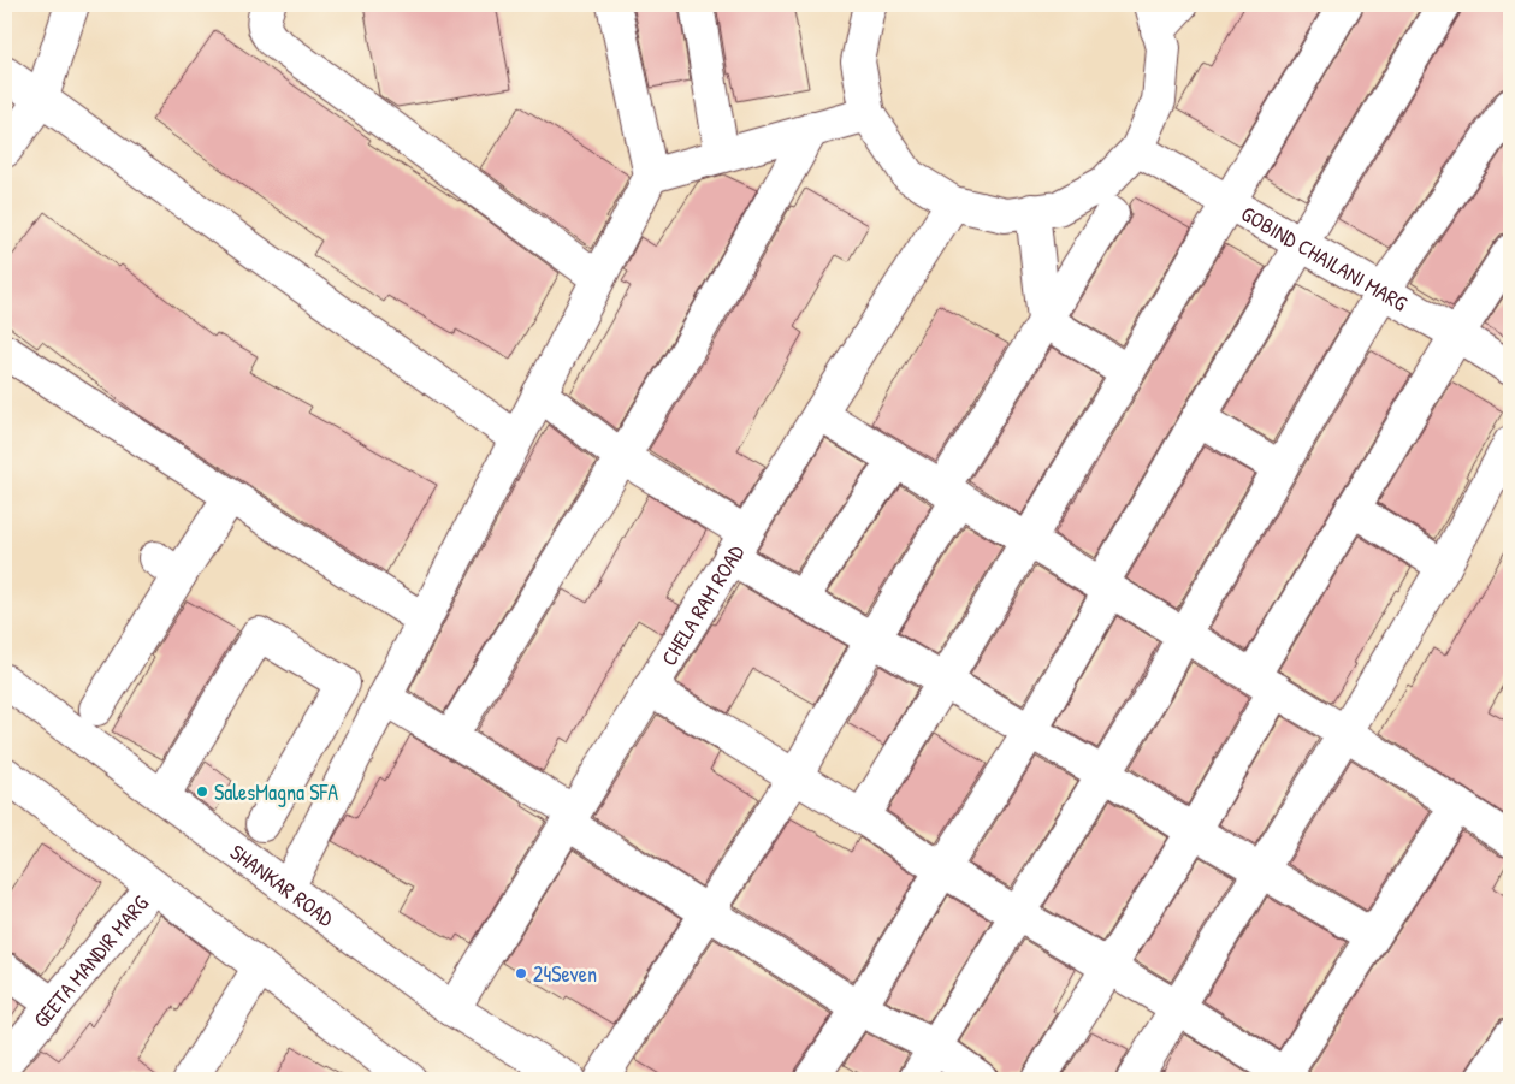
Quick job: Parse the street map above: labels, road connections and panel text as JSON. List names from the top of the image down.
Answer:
{
  "streets": {
    "street": [
      "GOBIND CHAILANI MARG",
      "CHELA RAM ROAD",
      "SHANKAR ROAD",
      "GEETA MANDIR MARG"
    ]
  },
  "crossings": [
    ["CHELA RAM ROAD", "SHANKAR ROAD"]
  ],
  "places": ["SalesMagna SFA", "24Seven"]
}
